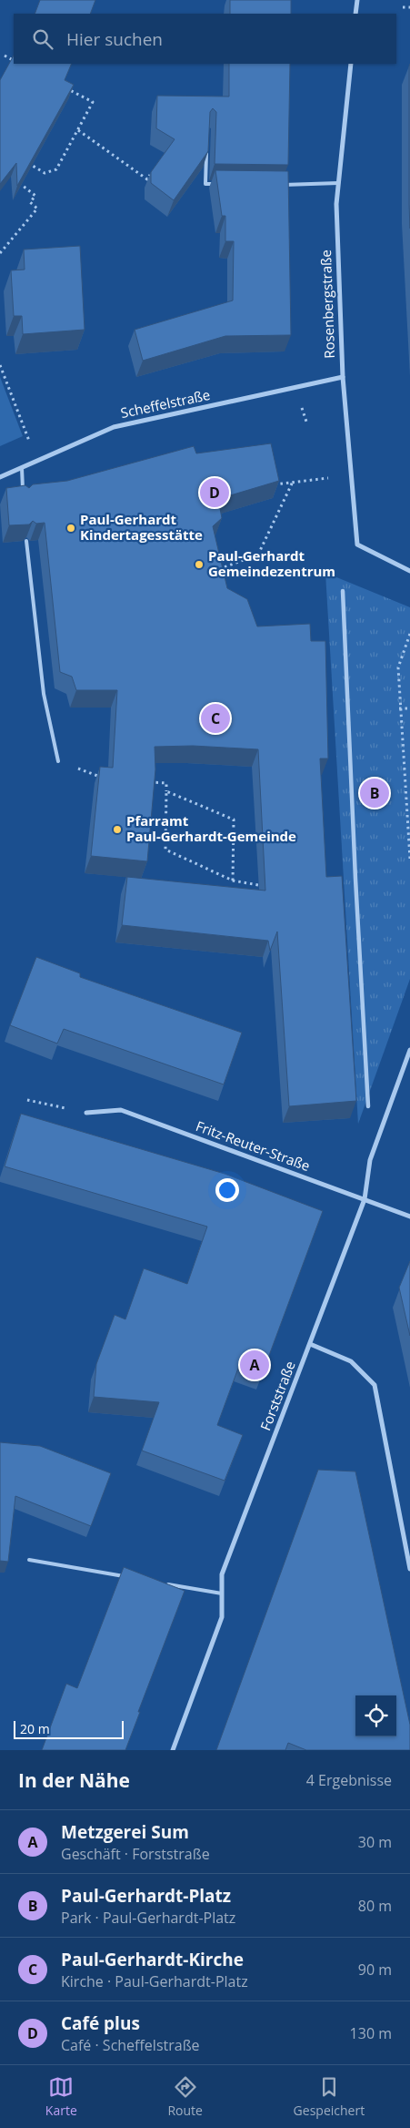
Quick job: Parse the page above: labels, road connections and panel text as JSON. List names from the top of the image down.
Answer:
{
  "streets": {
    "street": [
      "Rosenbergstraße",
      "Scheffelstraße",
      "Fritz-Reuter-Straße",
      "Forststraße"
    ]
  },
  "crossings": [
    ["Rosenbergstraße", "Scheffelstraße"],
    ["Fritz-Reuter-Straße", "Forststraße"]
  ],
  "places": ["Paul-Gerhardt Kindertagesstätte", "Paul-Gerhardt Gemeindezentrum", "Pfarramt Paul-Gerhardt-Gemeinde"],
  "scale_bar": "20 m",
  "page": {
    "search": "Hier suchen",
    "pins": [
      "D",
      "C",
      "B",
      "A"
    ],
    "scale": "20 m",
    "heading": ["In der Nähe", "4 Ergebnisse"],
    "list": [
      {
        "mark": "A",
        "name": "Metzgerei Sum",
        "note": "Geschäft · Forststraße",
        "value": "30 m"
      },
      {
        "mark": "B",
        "name": "Paul-Gerhardt-Platz",
        "note": "Park · Paul-Gerhardt-Platz",
        "value": "80 m"
      },
      {
        "mark": "C",
        "name": "Paul-Gerhardt-Kirche",
        "note": "Kirche · Paul-Gerhardt-Platz",
        "value": "90 m"
      },
      {
        "mark": "D",
        "name": "Café plus",
        "note": "Café · Scheffelstraße",
        "value": "130 m"
      }
    ],
    "nav": ["Karte", "Route", "Gespeichert"]
  }
}
